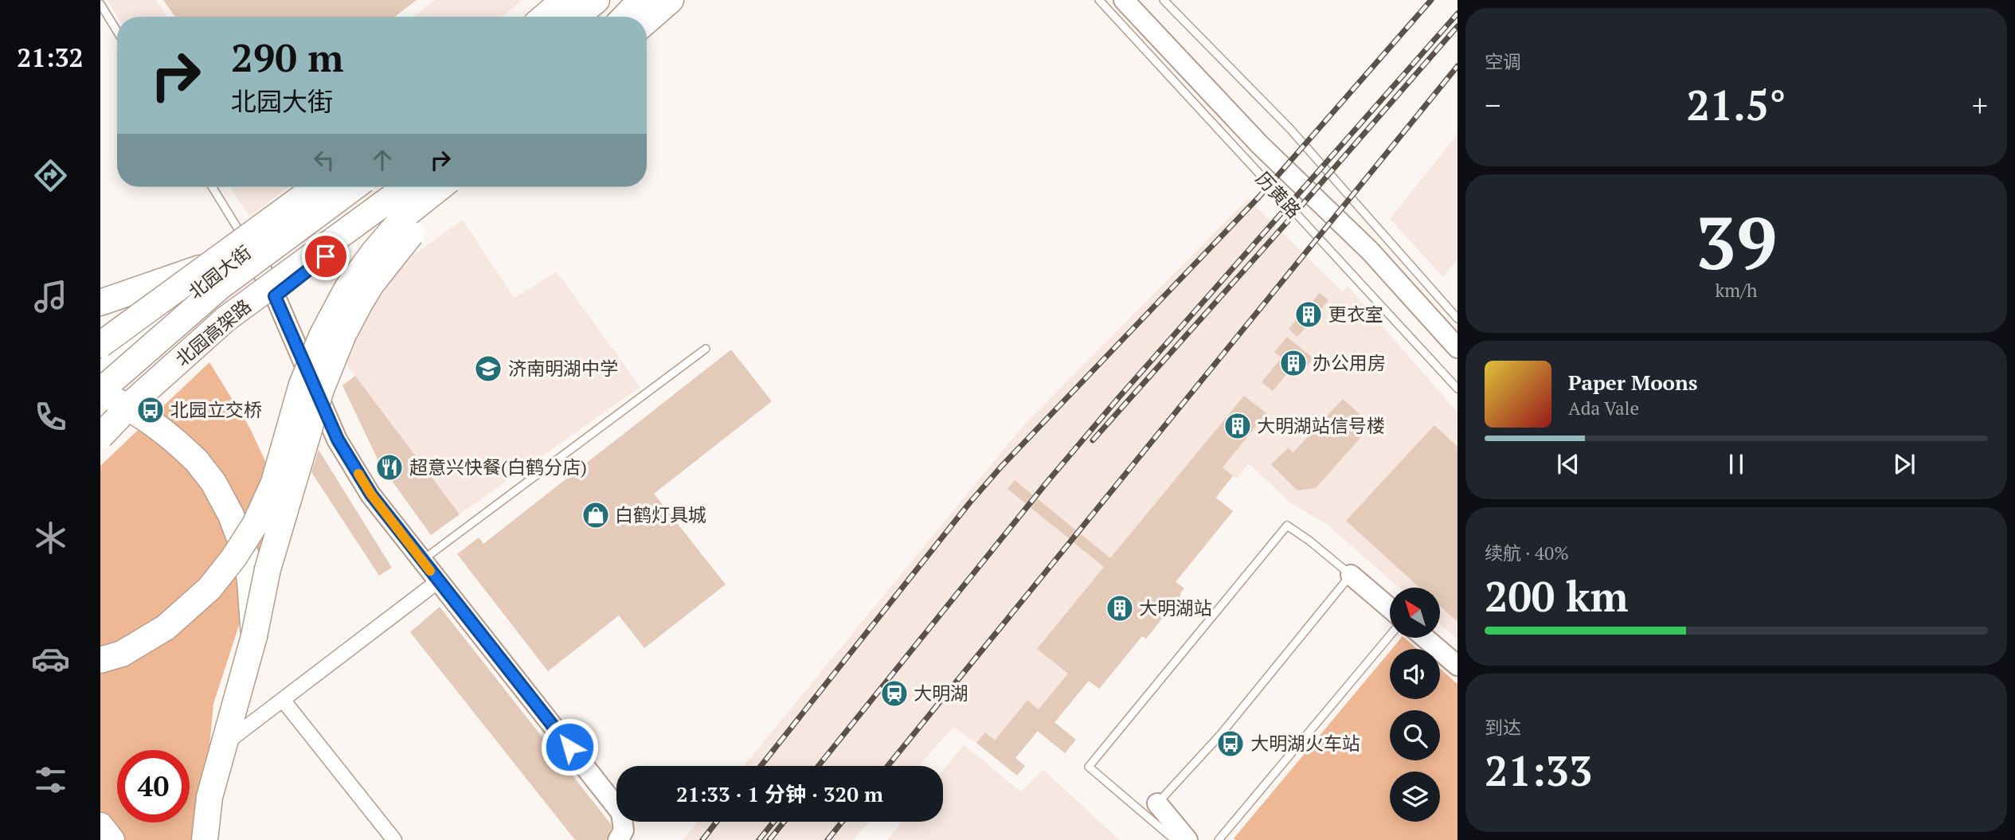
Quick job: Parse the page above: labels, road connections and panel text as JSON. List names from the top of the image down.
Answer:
{
  "streets": {
    "highway": ["北园高架路"],
    "main road": ["北园大街"],
    "street": ["历黄路"]
  },
  "places": {
    "building": [
      "更衣室",
      "办公用房",
      "大明湖站信号楼",
      "大明湖站"
    ],
    "school or university": ["济南明湖中学"],
    "bus stop": ["北园立交桥", "大明湖火车站"],
    "restaurant": ["超意兴快餐(白鹤分店)"],
    "shop": ["白鹤灯具城"],
    "station": ["大明湖"]
  },
  "north": "top left",
  "page": {
    "tabs": "21:32",
    "tile": [
      "空调",
      ["39", "km/h"],
      ["续航 · 40%", "200 km"],
      ["到达", "21:33"]
    ],
    "turn": ["290 m", "北园大街"],
    "heat": ["−", "21.5°", "+"],
    "song": ["Paper Moons", "Ada Vale"],
    "limit": "40",
    "trip": "21:33 · 1 分钟 · 320 m"
  }
}
